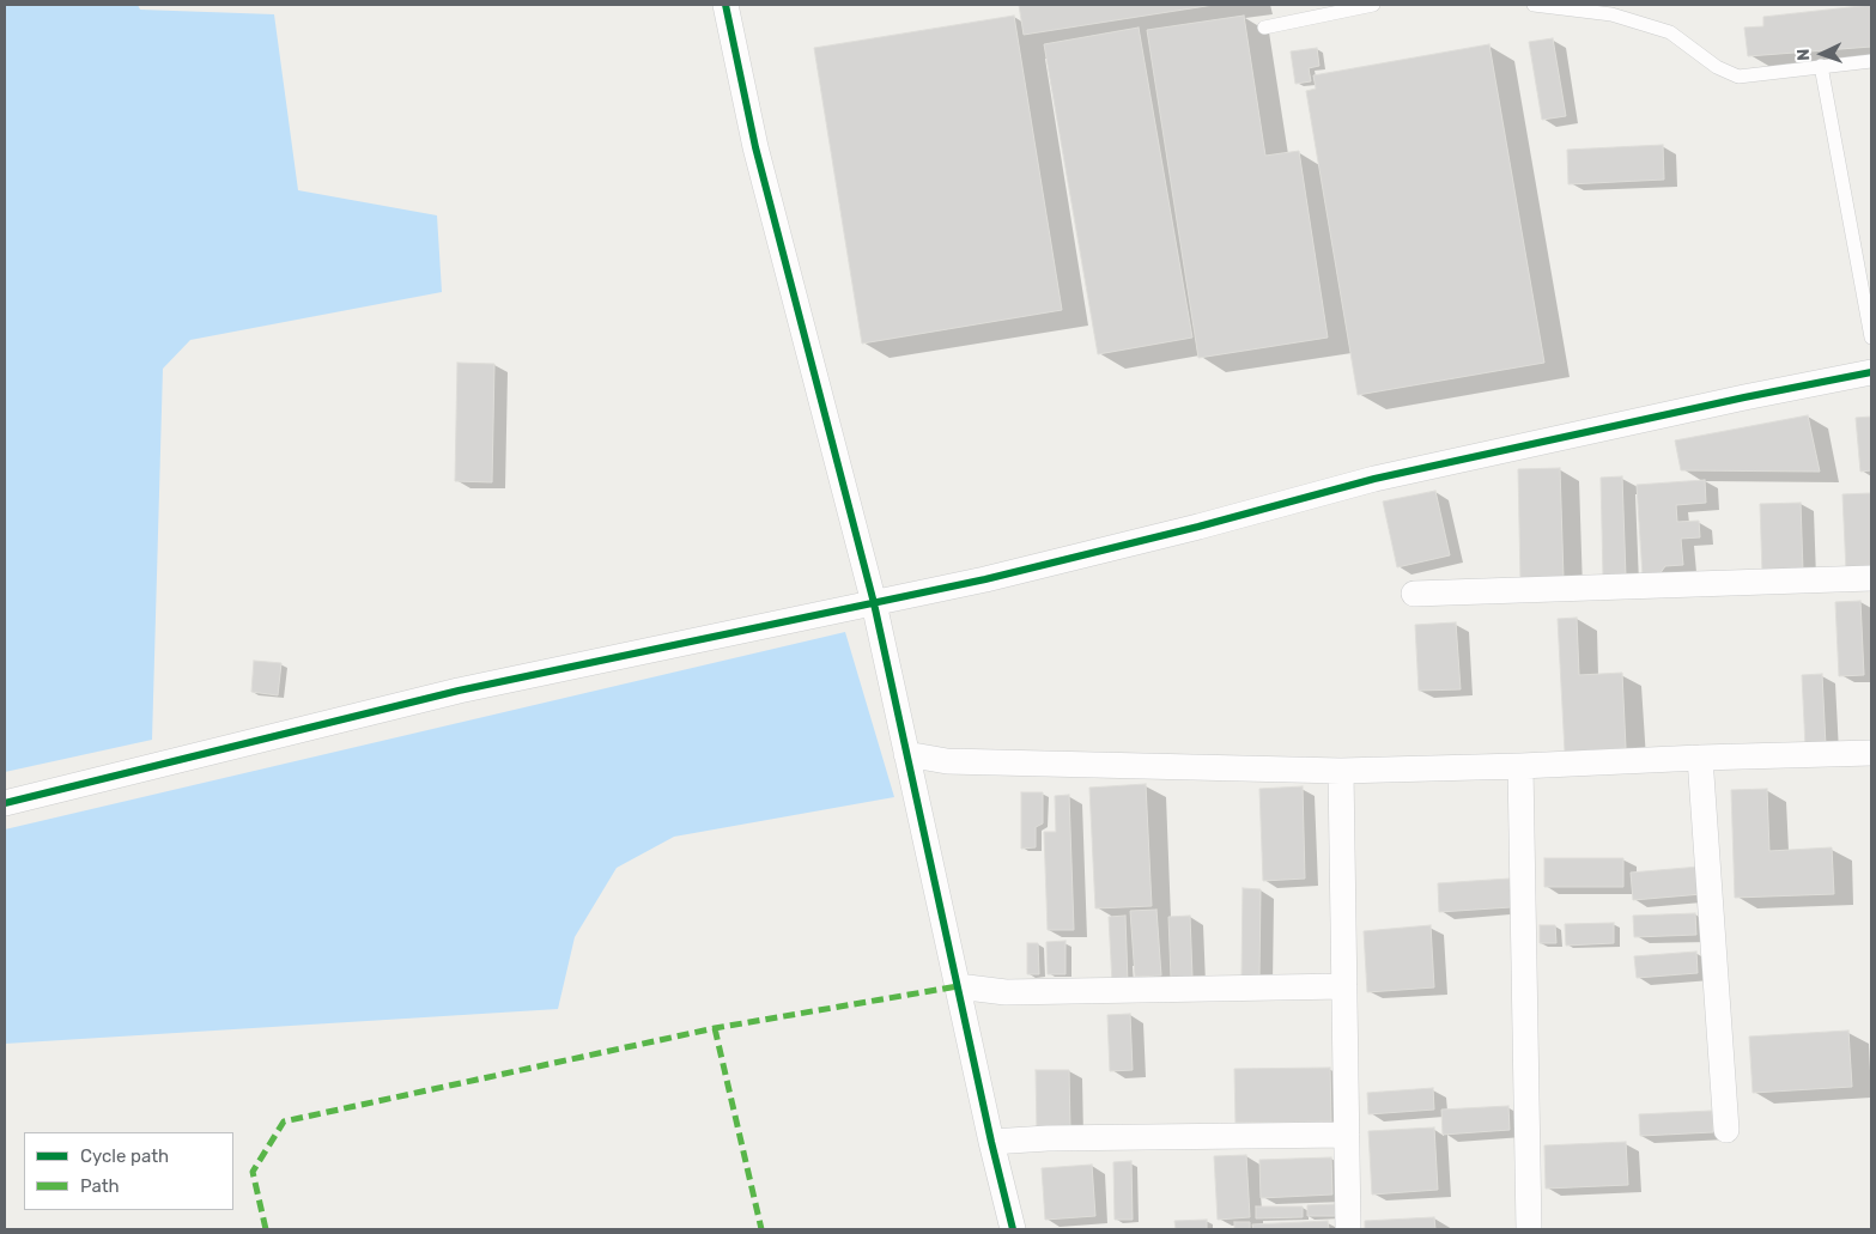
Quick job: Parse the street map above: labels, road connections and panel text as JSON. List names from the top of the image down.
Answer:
{
  "legend": ["Cycle path", "Path"],
  "north": "left"
}
